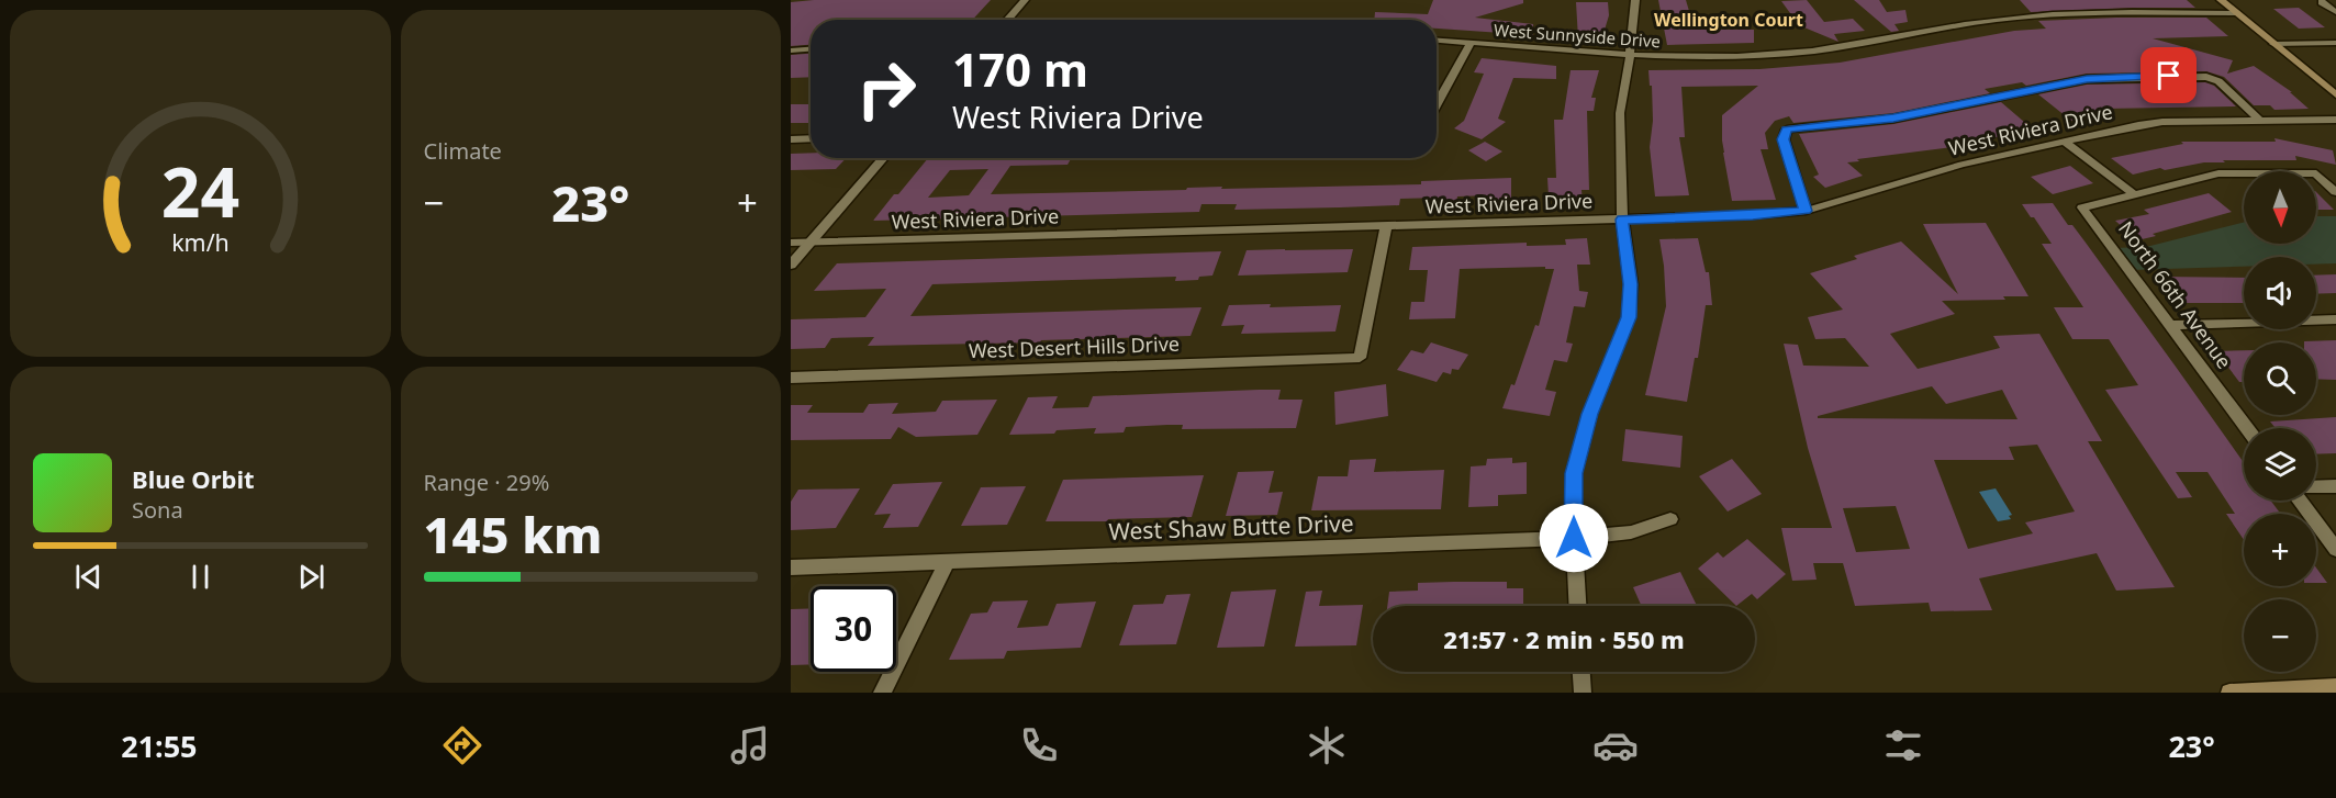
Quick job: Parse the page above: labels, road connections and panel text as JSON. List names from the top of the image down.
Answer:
{
  "streets": {
    "street": [
      "West Sunnyside Drive",
      "West Riviera Drive",
      "North 66th Avenue",
      "West Desert Hills Drive",
      "West Shaw Butte Drive"
    ]
  },
  "crossings": [
    ["West Riviera Drive", "North 66th Avenue"],
    ["West Riviera Drive", "West Desert Hills Drive"]
  ],
  "districts": ["Wellington Court"],
  "north": "bottom",
  "page": {
    "tile": [
      "Climate",
      ["Range · 29%", "145 km"]
    ],
    "turn": ["170 m", "West Riviera Drive"],
    "map_buttons": ["+", "−"],
    "heat": ["−", "23°", "+"],
    "song": ["Blue Orbit", "Sona"],
    "limit": "30",
    "trip": "21:57 · 2 min · 550 m",
    "tabs": ["21:55", "23°"],
    "gauge": ["24", "km/h"]
  }
}
